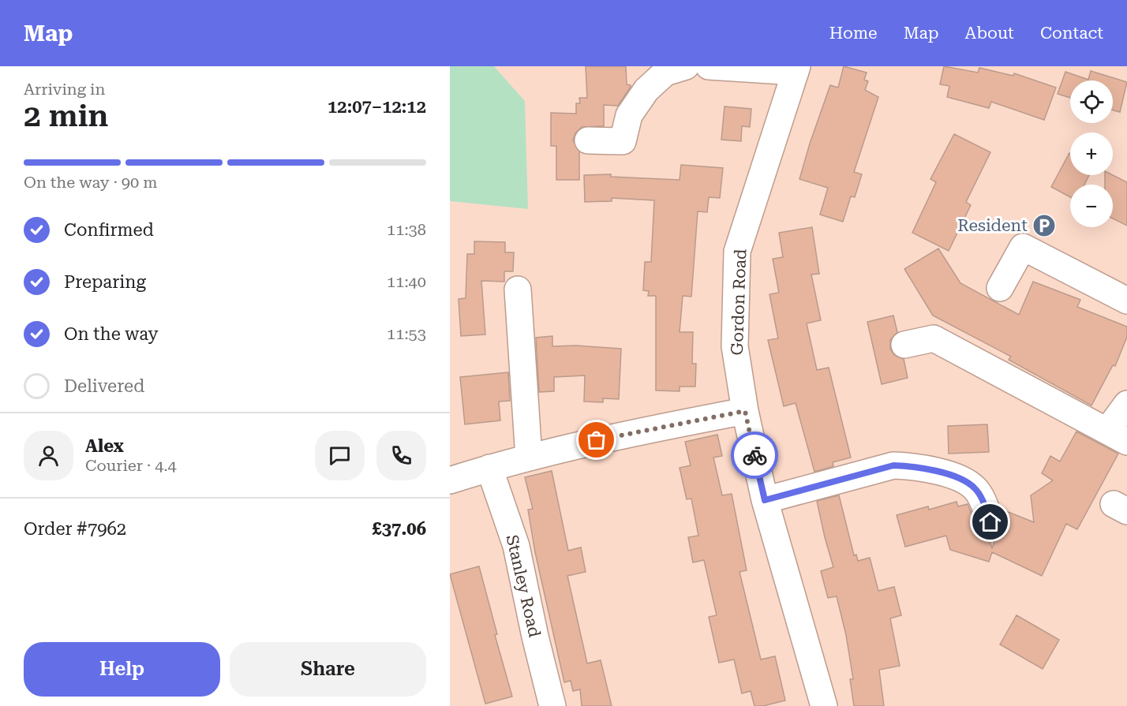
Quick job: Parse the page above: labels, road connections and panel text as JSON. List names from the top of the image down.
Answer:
{
  "streets": {
    "street": ["Gordon Road", "Stanley Road"]
  },
  "places": {
    "parking": ["Resident"]
  },
  "page": {
    "header": "Map",
    "nav": [
      "Home",
      "Map",
      "About",
      "Contact"
    ],
    "heading": ["2 min", "Arriving in", "12:07–12:12"],
    "panel": [
      "Alex",
      "Courier · 4.4",
      "Order #7962",
      "£37.06"
    ],
    "map_buttons": ["+", "−"],
    "bar": "On the way · 90 m",
    "list": [
      ["Confirmed", "11:38"],
      ["Preparing", "11:40"],
      ["On the way", "11:53"],
      "Delivered"
    ],
    "buttons": ["Help", "Share"]
  }
}
